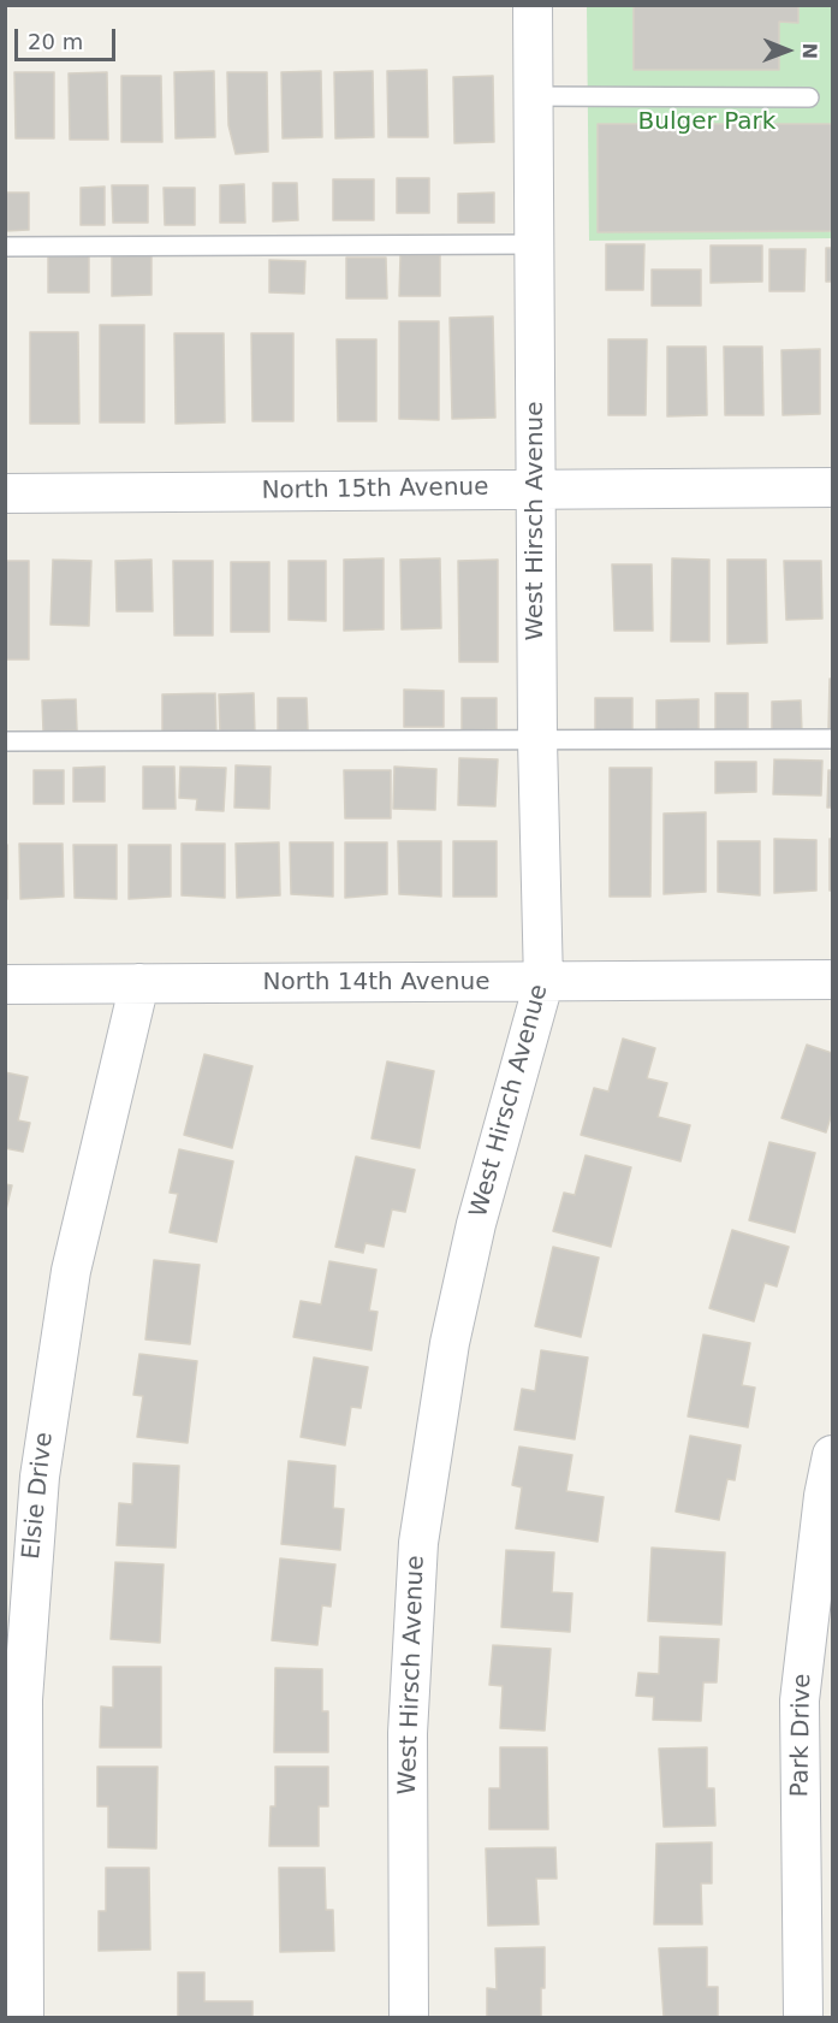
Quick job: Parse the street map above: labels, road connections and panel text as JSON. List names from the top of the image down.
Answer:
{
  "streets": {
    "street": [
      "North 15th Avenue",
      "West Hirsch Avenue",
      "North 14th Avenue",
      "Elsie Drive",
      "Park Drive"
    ]
  },
  "crossings": [
    ["North 15th Avenue", "West Hirsch Avenue"],
    ["West Hirsch Avenue", "North 14th Avenue"],
    ["North 14th Avenue", "Elsie Drive"]
  ],
  "parks": ["Bulger Park"],
  "scale_bar": "20 m",
  "north": "right"
}
